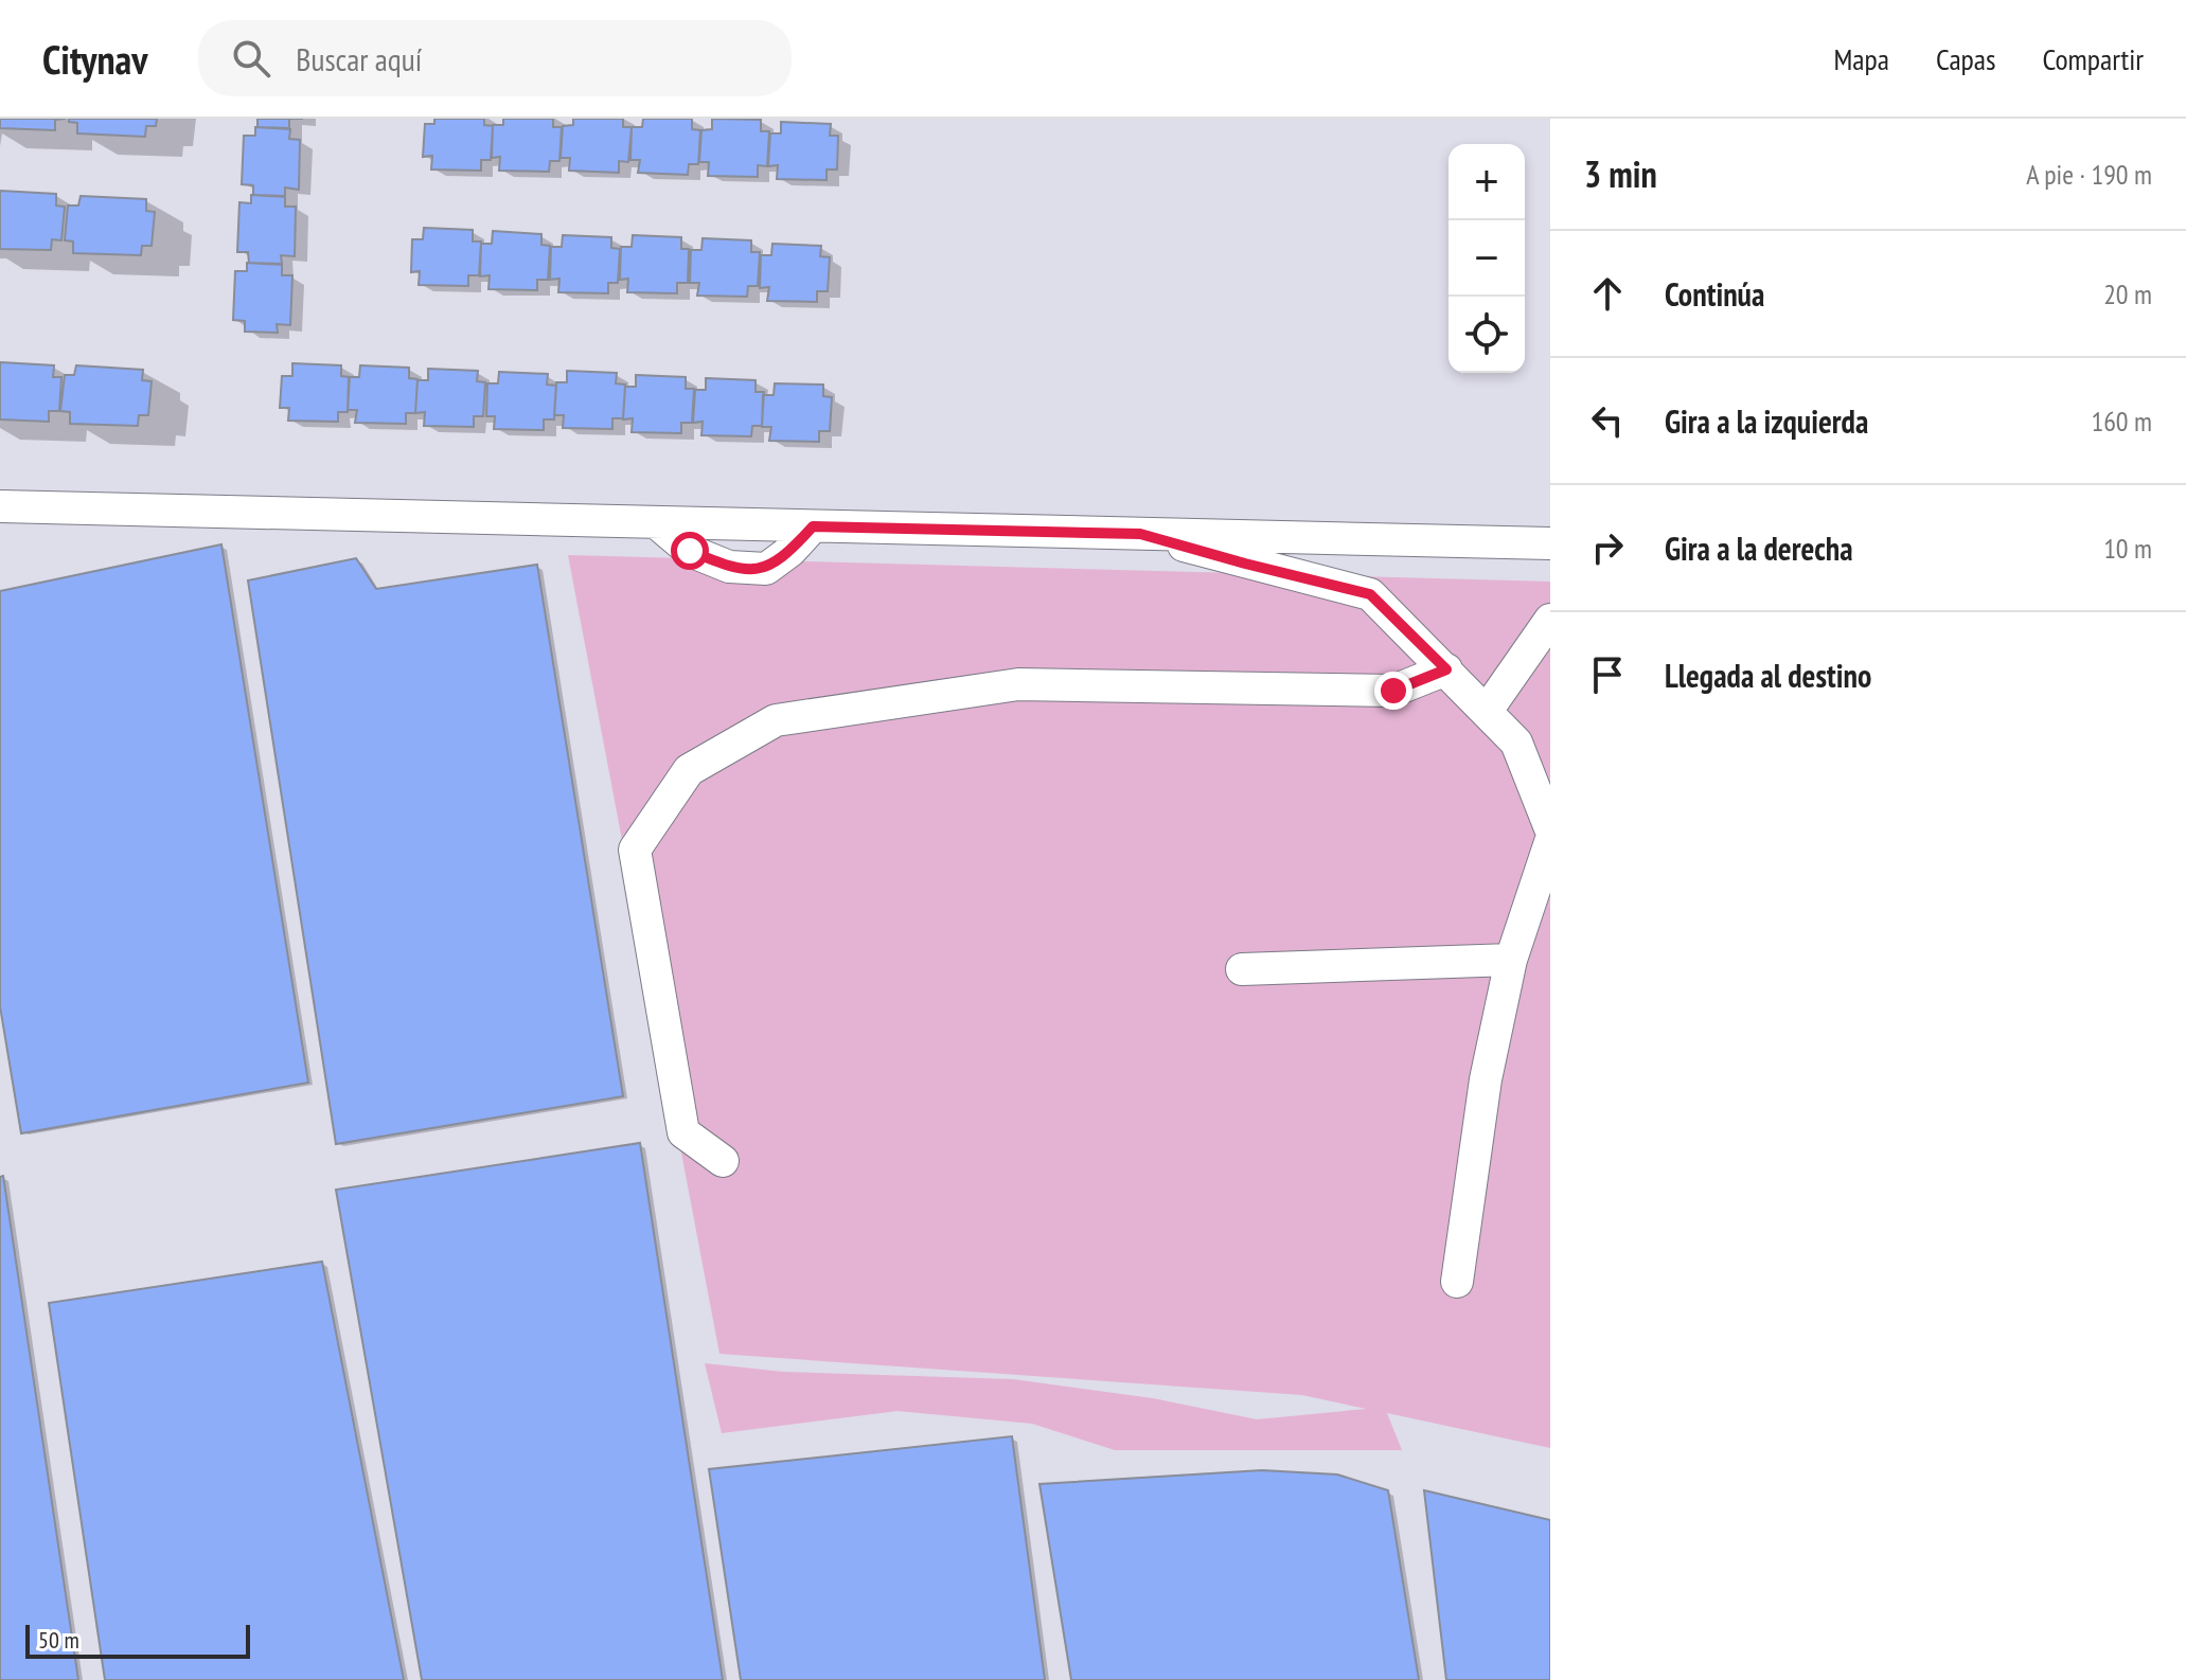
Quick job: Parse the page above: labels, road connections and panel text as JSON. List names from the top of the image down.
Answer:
{
  "scale_bar": "50 m",
  "page": {
    "header": "Citynav",
    "search": "Buscar aquí",
    "nav": ["Mapa", "Capas", "Compartir"],
    "heading": ["3 min", "A pie · 190 m"],
    "map_buttons": ["+", "−"],
    "list": [
      ["Continúa", "20 m"],
      ["Gira a la izquierda", "160 m"],
      ["Gira a la derecha", "10 m"],
      "Llegada al destino"
    ],
    "scale": "50 m"
  }
}
